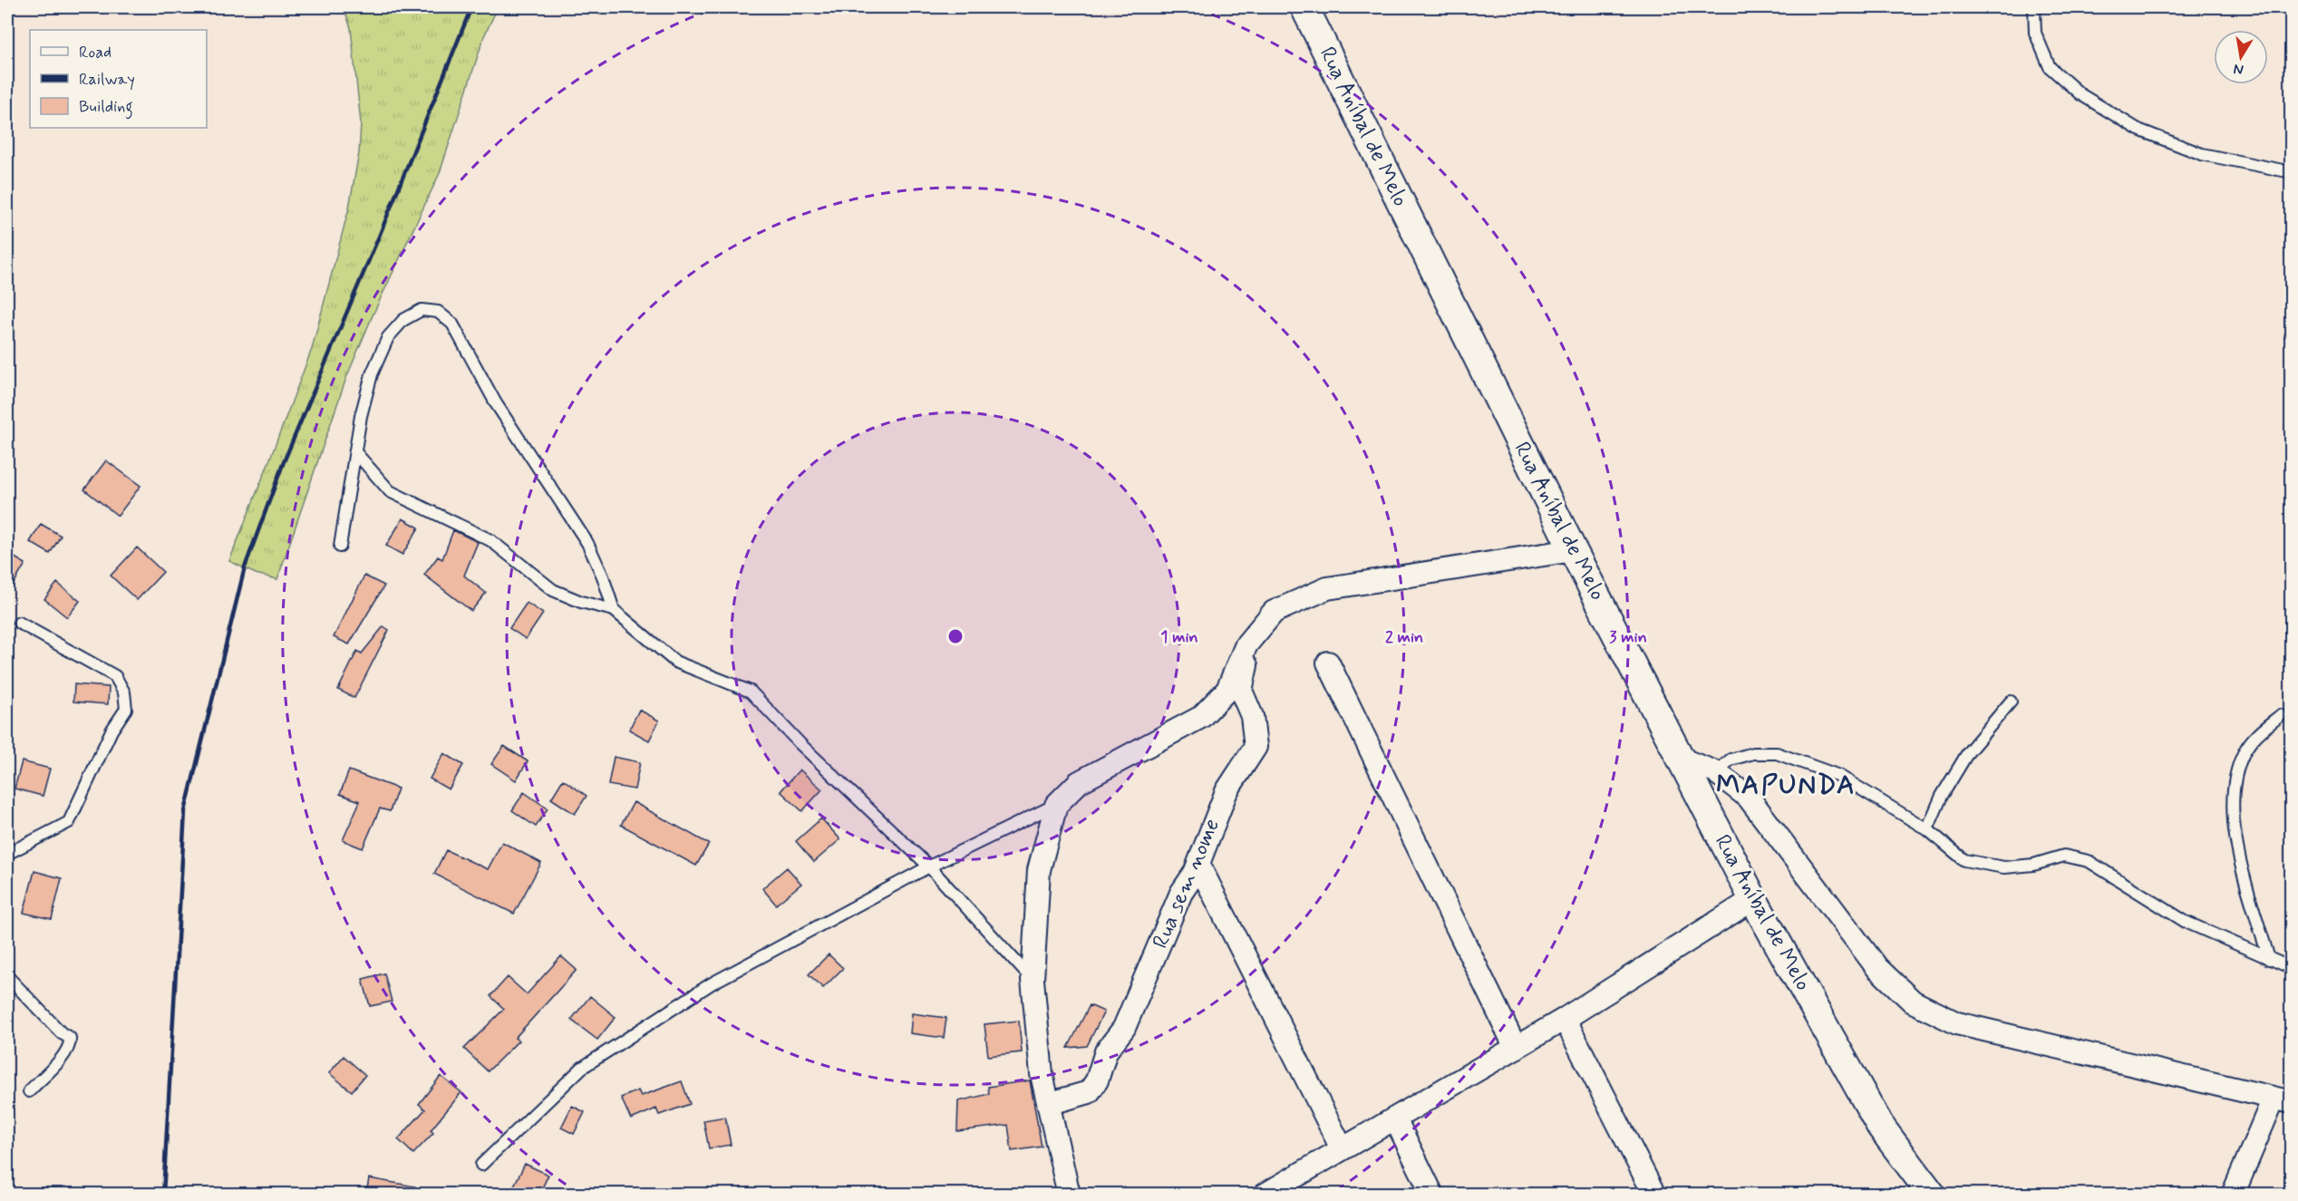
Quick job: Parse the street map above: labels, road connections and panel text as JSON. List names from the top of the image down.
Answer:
{
  "streets": {
    "street": ["Rua Aníbal de Melo", "Rua sem nome"]
  },
  "districts": ["MAPUNDA"],
  "legend": ["Road", "Railway", "Building"],
  "north": "bottom",
  "rings": ["1 min", "2 min", "3 min"]
}
